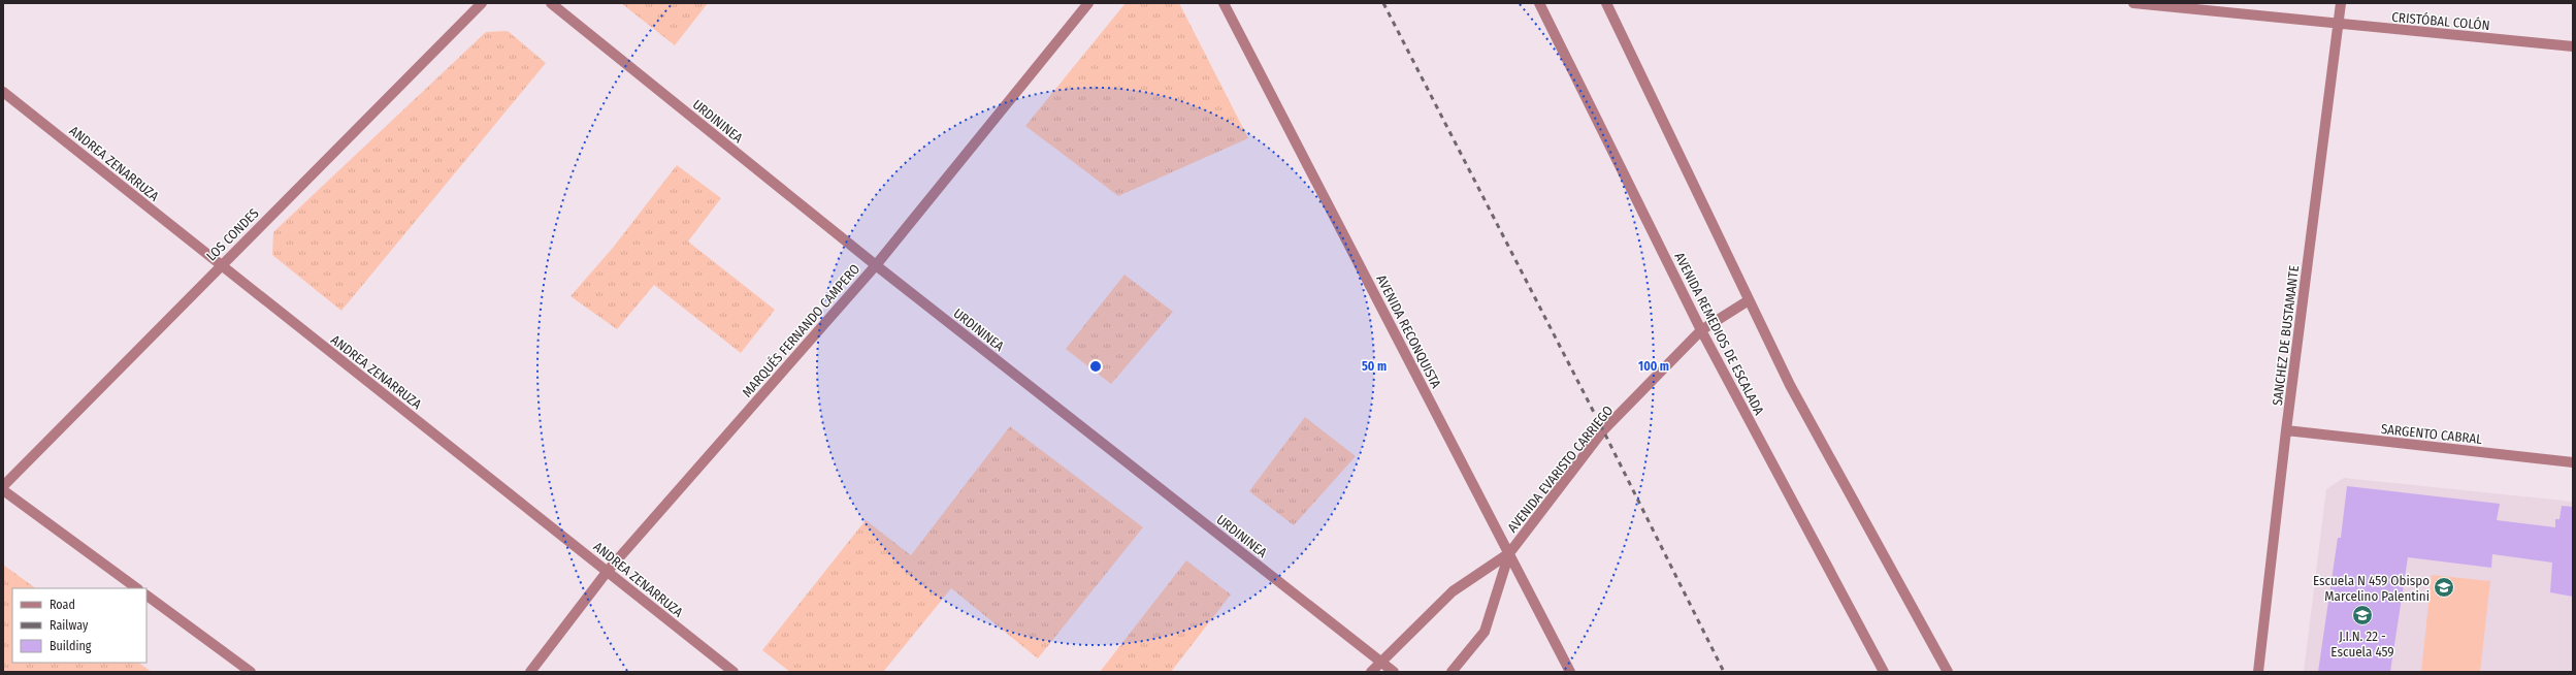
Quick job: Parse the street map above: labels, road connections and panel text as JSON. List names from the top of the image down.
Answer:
{
  "streets": {
    "street": [
      "CRISTÓBAL COLÓN",
      "URDININEA",
      "ANDREA ZENARRUZA",
      "LOS CONDES",
      "MARQUÉS FERNANDO CAMPERO",
      "AVENIDA RECONQUISTA",
      "AVENIDA REMEDIOS DE ESCALADA",
      "SANCHEZ DE BUSTAMANTE",
      "SARGENTO CABRAL",
      "AVENIDA EVARISTO CARRIEGO"
    ]
  },
  "crossings": [
    ["CRISTÓBAL COLÓN", "SANCHEZ DE BUSTAMANTE"],
    ["URDININEA", "MARQUÉS FERNANDO CAMPERO"],
    ["URDININEA", "AVENIDA EVARISTO CARRIEGO"],
    ["ANDREA ZENARRUZA", "LOS CONDES"],
    ["ANDREA ZENARRUZA", "MARQUÉS FERNANDO CAMPERO"],
    ["AVENIDA RECONQUISTA", "AVENIDA EVARISTO CARRIEGO"],
    ["AVENIDA REMEDIOS DE ESCALADA", "AVENIDA EVARISTO CARRIEGO"],
    ["SANCHEZ DE BUSTAMANTE", "SARGENTO CABRAL"]
  ],
  "places": {
    "school or university": ["Escuela N 459 Obispo Marcelino Palentini", "J.I.N. 22 - Escuela 459"]
  },
  "legend": ["Road", "Railway", "Building"],
  "rings": ["50 m", "100 m"]
}
